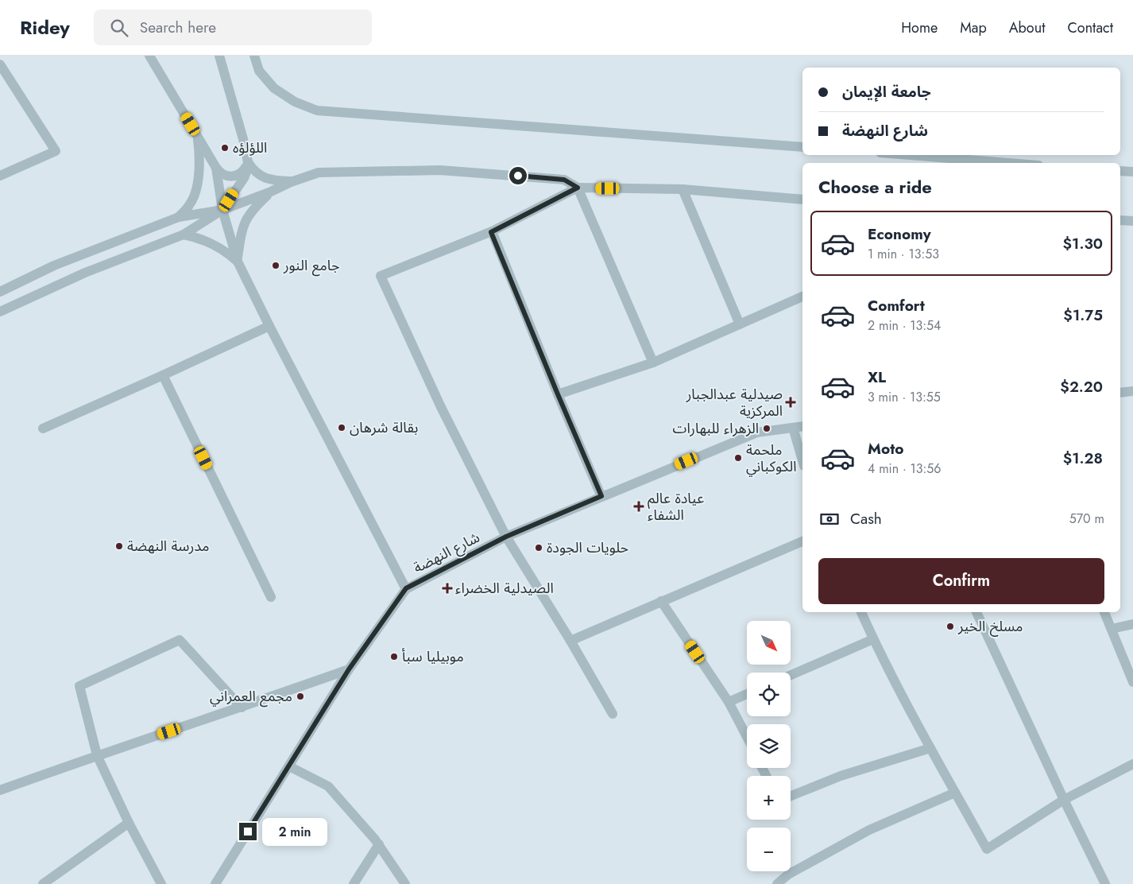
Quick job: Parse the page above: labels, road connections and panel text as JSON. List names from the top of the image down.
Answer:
{
  "streets": {
    "street": ["شارع النهضة"]
  },
  "places": {
    "other": [
      "اللؤلؤه",
      "جامع النور",
      "بقالة شرهان",
      "الزهراء للبهارات",
      "ملحمة الكوكباني",
      "مدرسة النهضة",
      "حلويات الجودة",
      "مسلخ الخير",
      "موبيليا سبأ",
      "مجمع العمراني"
    ],
    "health": ["صيدلية عبدالجبار المركزية", "عيادة عالم الشفاء", "الصيدلية الخضراء"]
  },
  "north": "bottom right",
  "page": {
    "header": "Ridey",
    "search": "Search here",
    "nav": [
      "Home",
      "Map",
      "About",
      "Contact"
    ],
    "banner": ["جامعة الإيمان", "شارع النهضة"],
    "heading": "Choose a ride",
    "list": [
      {
        "name": "Economy",
        "note": "1 min · 13:53",
        "value": "$1.30"
      },
      {
        "name": "Comfort",
        "note": "2 min · 13:54",
        "value": "$1.75"
      },
      {
        "name": "XL",
        "note": "3 min · 13:55",
        "value": "$2.20"
      },
      {
        "name": "Moto",
        "note": "4 min · 13:56",
        "value": "$1.28"
      }
    ],
    "pay": ["Cash", "570 m"],
    "buttons": "Confirm",
    "map_buttons": ["+", "−"],
    "bubble": "2 min"
  }
}
